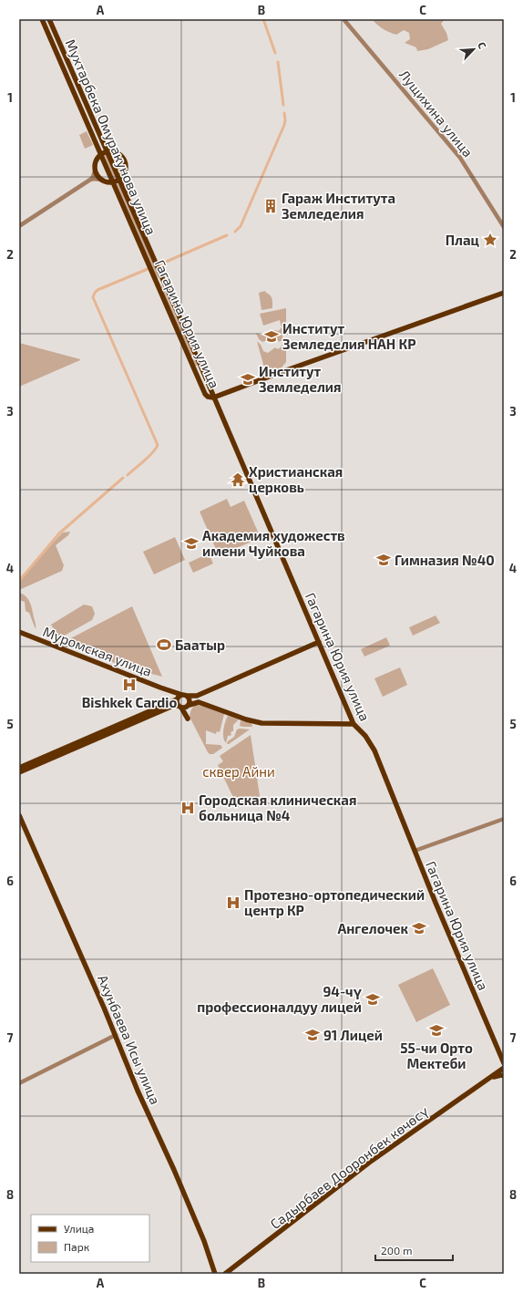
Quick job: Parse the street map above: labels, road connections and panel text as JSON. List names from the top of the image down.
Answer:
{
  "streets": {
    "main road": [
      "Мухтарбека Омуракунова улица",
      "Гагарина Юрия улица",
      "Муромская улица",
      "Ахунбаева Исы улица",
      "Садырбаев Дооронбек көчөсү"
    ],
    "street": ["Лущихина улица"]
  },
  "crossings": [
    ["Мухтарбека Омуракунова улица", "Гагарина Юрия улица"]
  ],
  "parks": ["сквер Айни"],
  "places": {
    "building": ["Гараж Института Земледелия"],
    "place": ["Плац"],
    "school or university": [
      "Институт Земледелия НАН КР",
      "Институт Земледелия",
      "Академия художеств имени Чуйкова",
      "Гимназия №40",
      "Ангелочек",
      "94-чү профессионалдуу лицей",
      "55-чи Орто Мектеби",
      "91 Лицей"
    ],
    "temple": ["Христианская церковь"],
    "sports": ["Баатыр"],
    "hospital": ["Bishkek Cardio", "Городская клиническая больница №4", "Протезно-ортопедический центр КР"]
  },
  "legend": ["Улица", "Парк"],
  "scale_bar": "200 m",
  "north": "top right",
  "grid": {
    "columns": ["A", "B", "C"],
    "rows": [
      "1",
      "2",
      "3",
      "4",
      "5",
      "6",
      "7",
      "8"
    ]
  }
}
